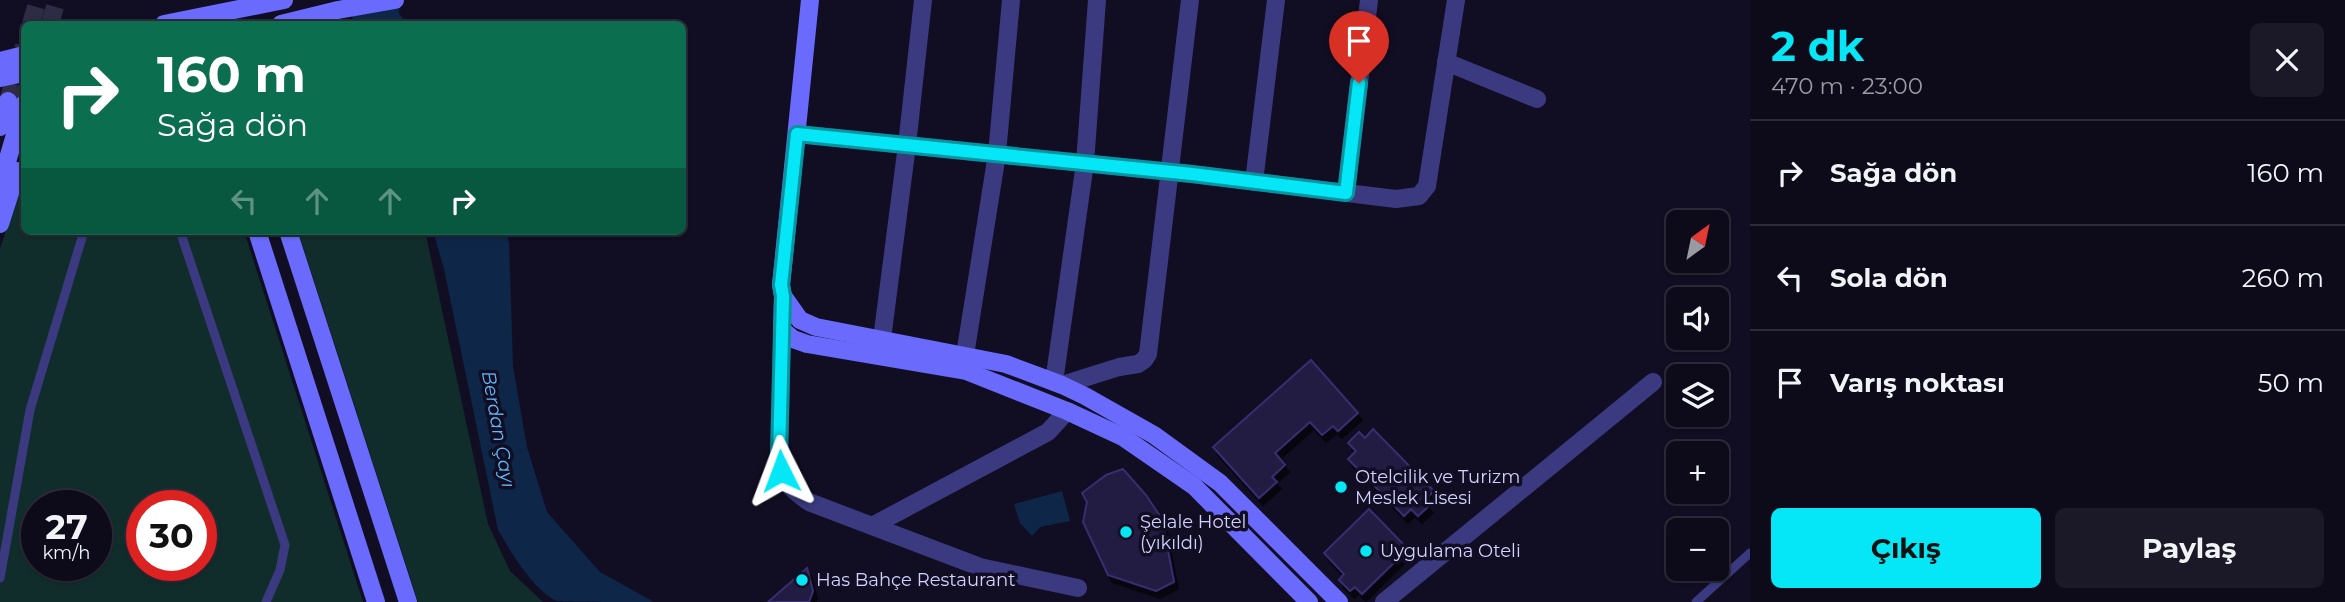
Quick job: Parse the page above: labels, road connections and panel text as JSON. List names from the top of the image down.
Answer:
{
  "water": ["Berdan Çayı"],
  "places": [
    "Otelcilik ve Turizm Meslek Lisesi",
    "Şelale Hotel (yıkıldı)",
    "Uygulama Oteli",
    "Has Bahçe Restaurant"
  ],
  "north": "top right",
  "page": {
    "heading": ["2 dk", "470 m · 23:00"],
    "turn": ["160 m", "Sağa dön"],
    "list": [
      {
        "name": "Sağa dön",
        "value": "160 m"
      },
      {
        "name": "Sola dön",
        "value": "260 m"
      },
      {
        "name": "Varış noktası",
        "value": "50 m"
      }
    ],
    "map_buttons": ["+", "−"],
    "speed": "27 km/h",
    "limit": "30",
    "buttons": ["Çıkış", "Paylaş"]
  }
}
